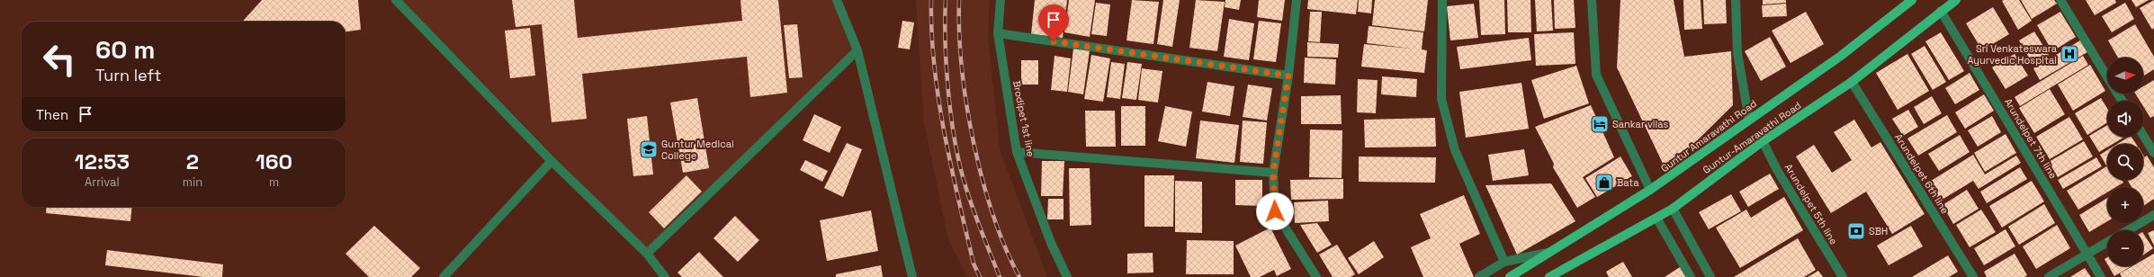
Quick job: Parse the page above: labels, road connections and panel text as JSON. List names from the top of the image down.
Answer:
{
  "streets": {
    "main road": ["Guntur Amaravathi Road", "Guntur-Amaravathi Road"],
    "street": [
      "Brodipet 1st line",
      "Arundelpet 7th line",
      "Arundelpet 6th line",
      "Arundelpet 5th line"
    ]
  },
  "crossings": [
    ["Guntur-Amaravathi Road", "Arundelpet 7th line"],
    ["Guntur-Amaravathi Road", "Arundelpet 6th line"],
    ["Guntur-Amaravathi Road", "Arundelpet 5th line"]
  ],
  "places": {
    "hospital": ["Sri Venkateswara Ayurvedic Hospital"],
    "hotel": ["Sankar vilas"],
    "school or university": ["Guntur Medical College"],
    "shop": ["Bata"],
    "bank": ["SBH"]
  },
  "north": "right",
  "page": {
    "turn": ["60 m", "Turn left"],
    "map_buttons": ["+", "−"],
    "then": "Then",
    "eta": [
      "12:53",
      "Arrival",
      "2",
      "min",
      "160",
      "m"
    ]
  }
}
